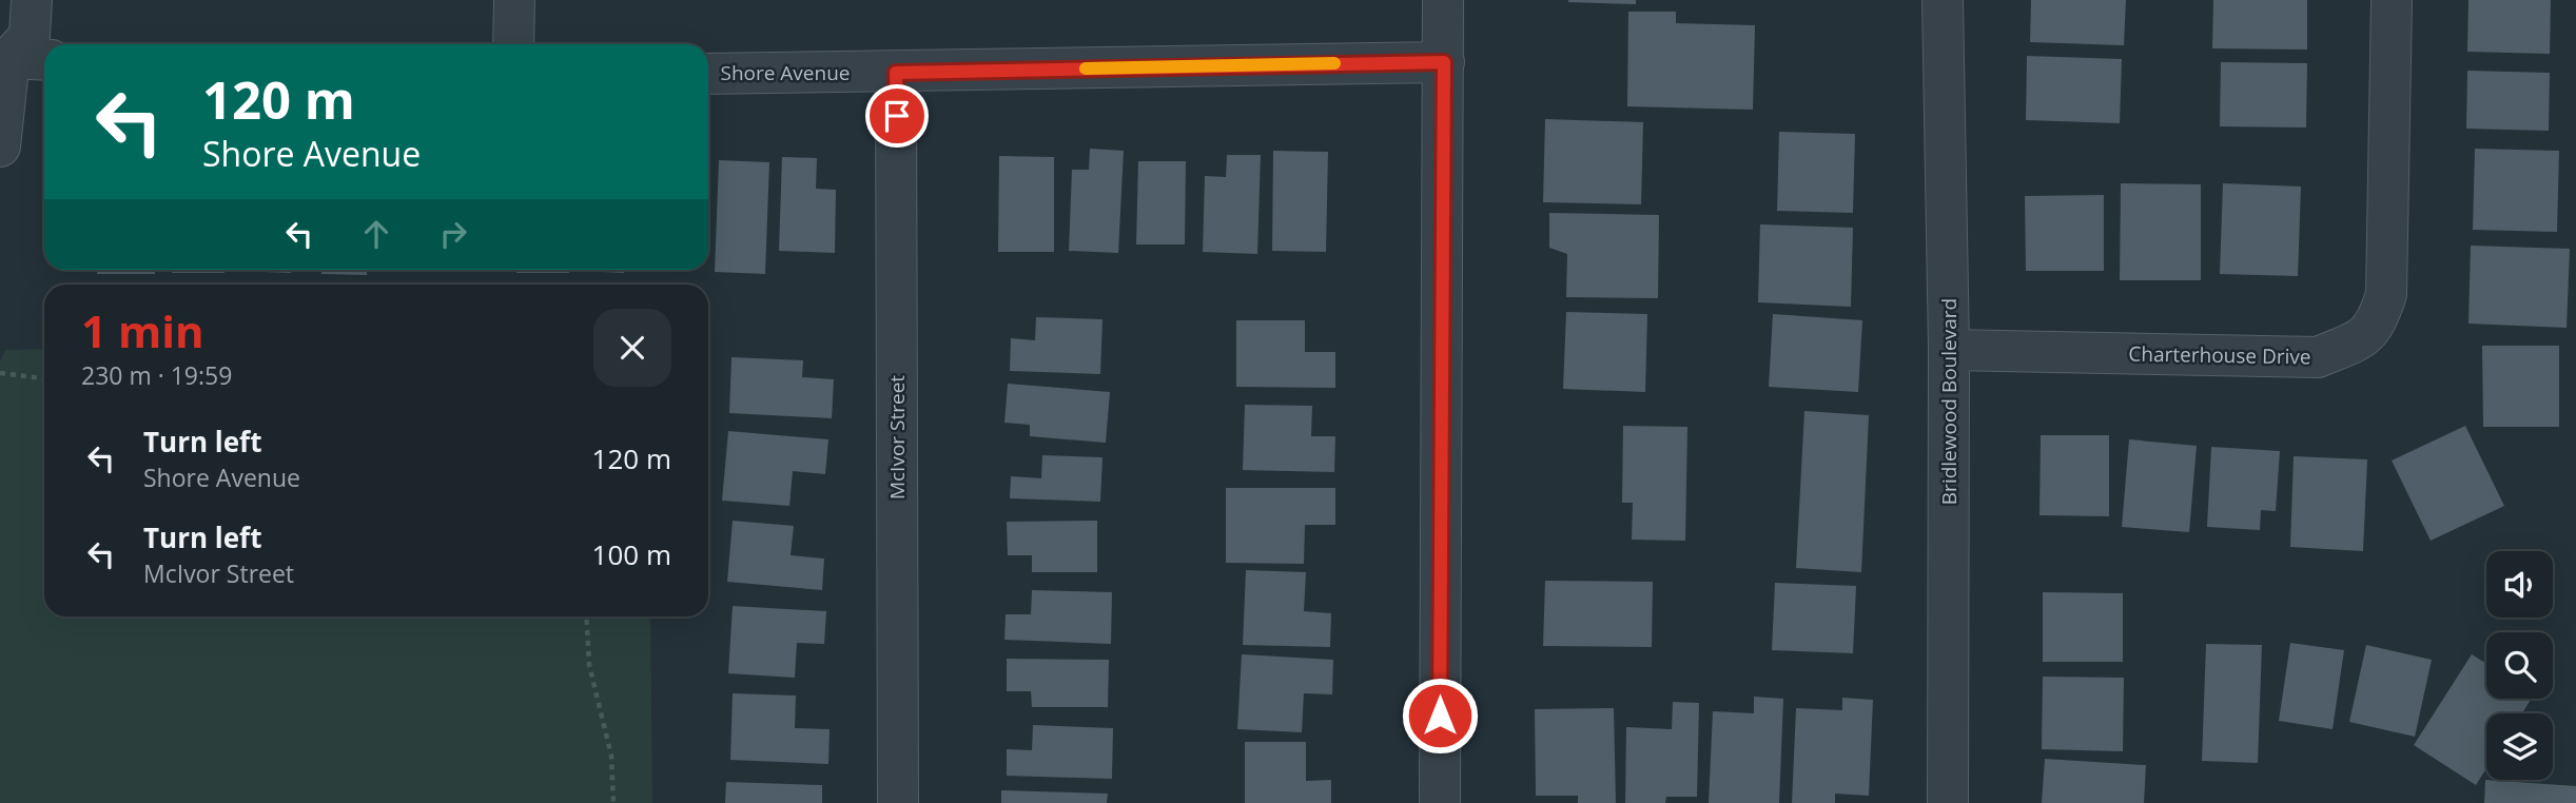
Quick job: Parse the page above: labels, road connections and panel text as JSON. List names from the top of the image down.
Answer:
{
  "streets": {
    "street": [
      "Shore Avenue",
      "Charterhouse Drive",
      "Bridlewood Boulevard",
      "McIvor Street"
    ]
  },
  "crossings": [
    ["Shore Avenue", "McIvor Street"],
    ["Charterhouse Drive", "Bridlewood Boulevard"]
  ],
  "page": {
    "turn": ["120 m", "Shore Avenue"],
    "heading": ["1 min", "230 m · 19:59"],
    "list": [
      {
        "name": "Turn left",
        "note": "Shore Avenue",
        "value": "120 m"
      },
      {
        "name": "Turn left",
        "note": "McIvor Street",
        "value": "100 m"
      }
    ]
  }
}
